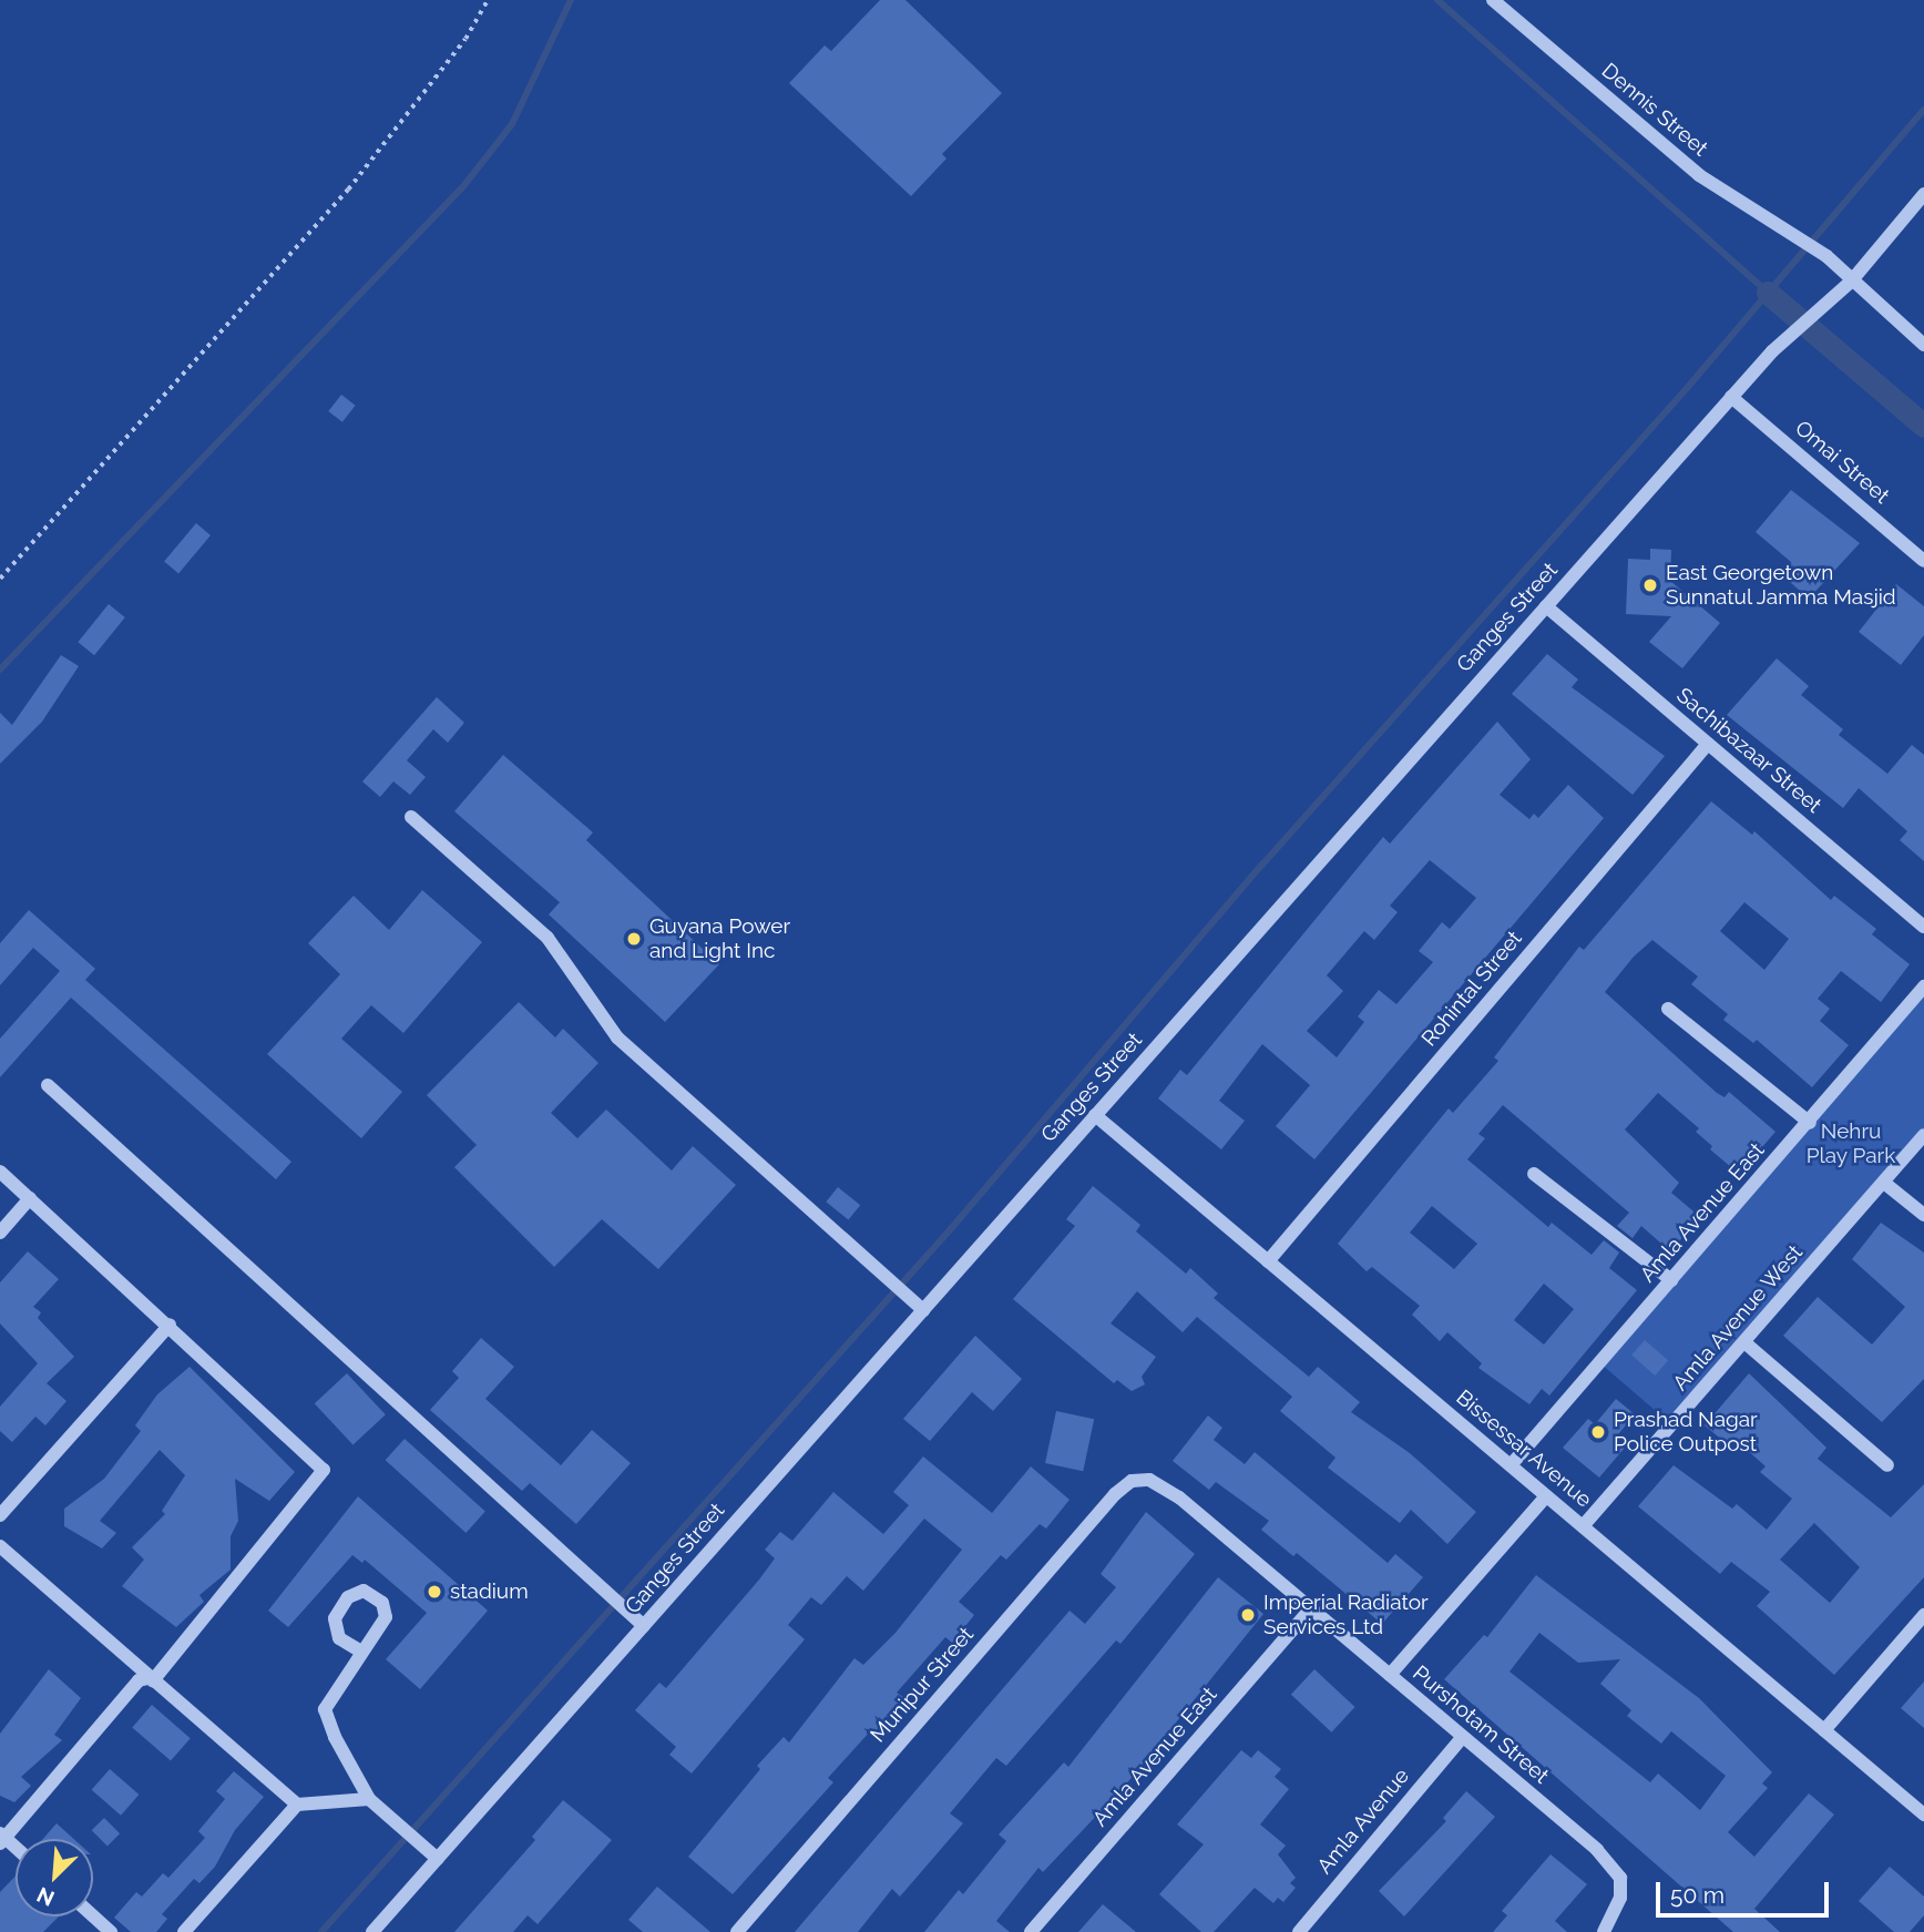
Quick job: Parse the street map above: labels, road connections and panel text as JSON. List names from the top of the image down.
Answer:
{
  "streets": {
    "street": [
      "Dennis Street",
      "Omai Street",
      "Ganges Street",
      "Sachibazaar Street",
      "Rohintal Street",
      "Amla Avenue East",
      "Amla Avenue West",
      "Bissessar Avenue",
      "Munipur Street",
      "Purshotam Street",
      "Amla Avenue"
    ]
  },
  "crossings": [
    ["Dennis Street", "Ganges Street"],
    ["Omai Street", "Ganges Street"],
    ["Ganges Street", "Sachibazaar Street"],
    ["Ganges Street", "Bissessar Avenue"],
    ["Sachibazaar Street", "Rohintal Street"],
    ["Rohintal Street", "Bissessar Avenue"],
    ["Amla Avenue East", "Bissessar Avenue"],
    ["Amla Avenue East", "Purshotam Street"],
    ["Amla Avenue West", "Bissessar Avenue"],
    ["Munipur Street", "Purshotam Street"],
    ["Purshotam Street", "Amla Avenue"]
  ],
  "parks": ["Nehru Play Park"],
  "places": [
    "East Georgetown Sunnatul Jamma Masjid",
    "Guyana Power and Light Inc",
    "Prashad Nagar Police Outpost",
    "stadium",
    "Imperial Radiator Services Ltd"
  ],
  "scale_bar": "50 m",
  "north": "bottom left"
}
